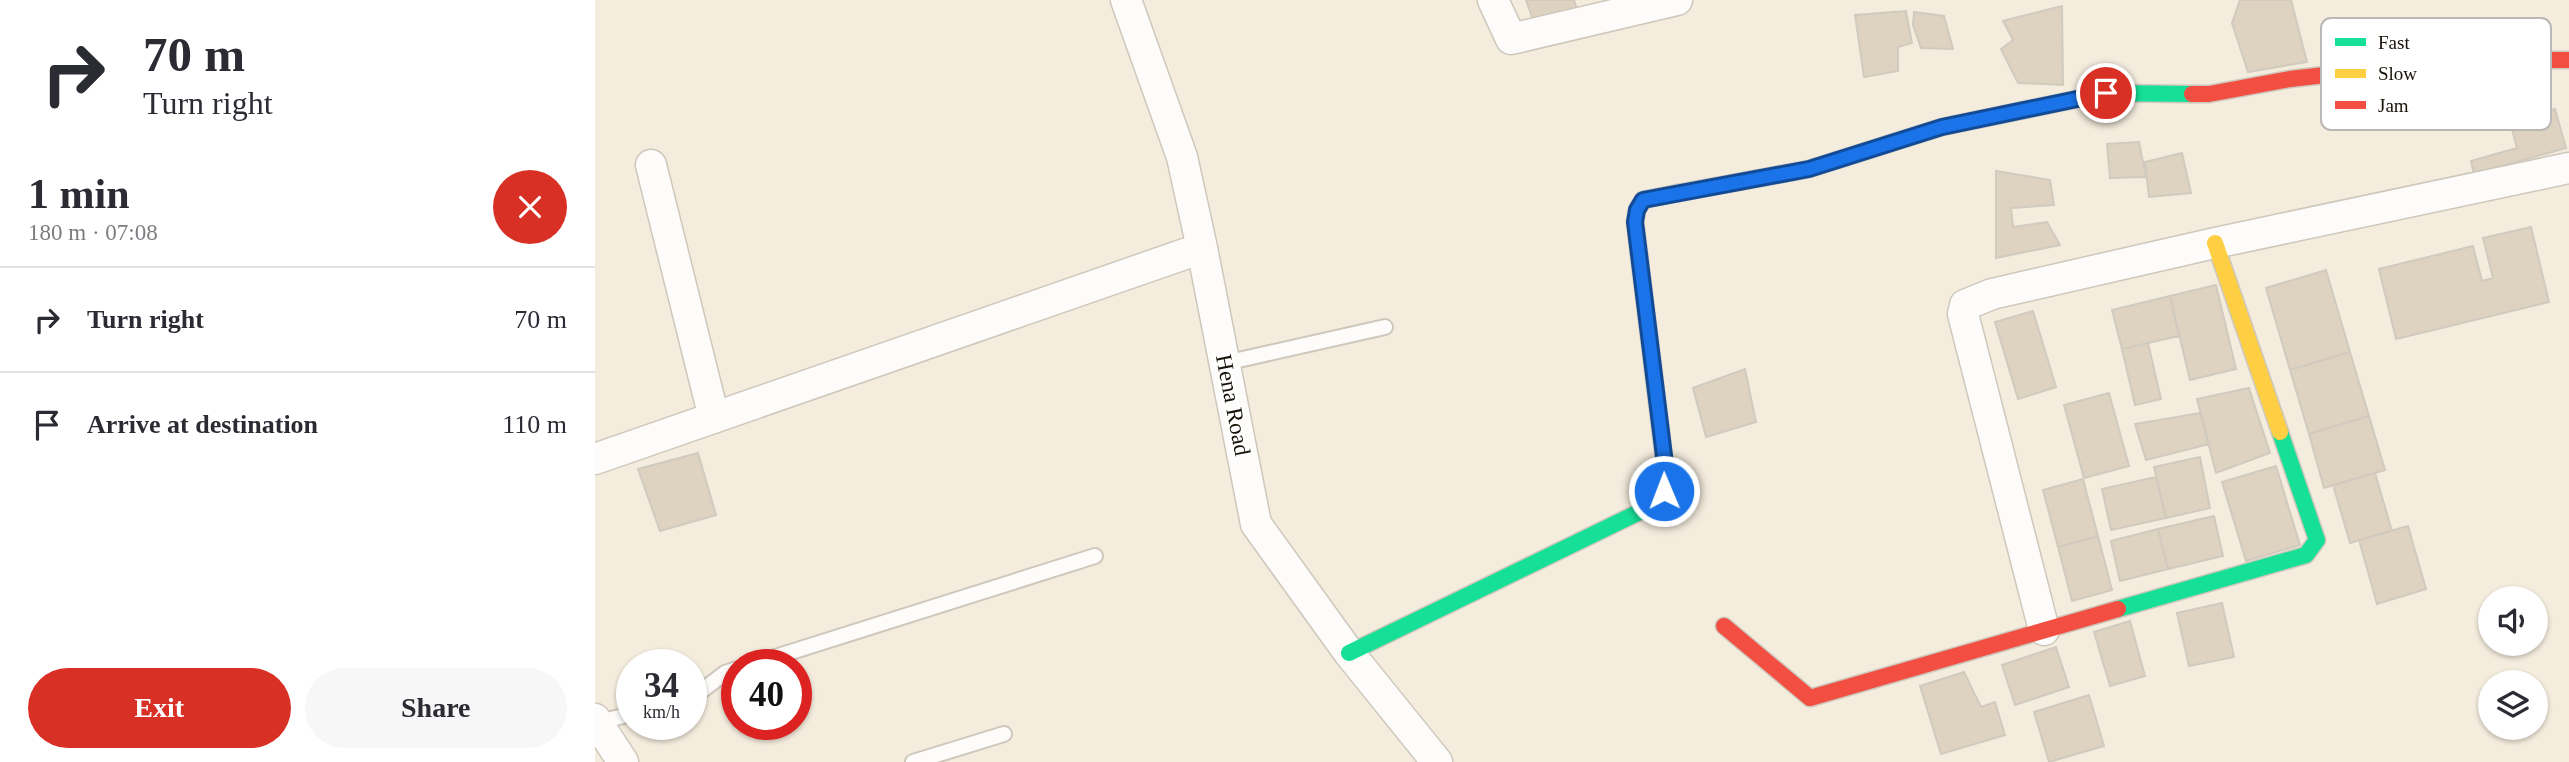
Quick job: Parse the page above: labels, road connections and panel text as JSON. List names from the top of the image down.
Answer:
{
  "streets": {
    "street": ["Hena Road"]
  },
  "legend": ["Fast", "Slow", "Jam"],
  "page": {
    "turn": ["70 m", "Turn right"],
    "heading": ["1 min", "180 m · 07:08"],
    "list": [
      {
        "name": "Turn right",
        "value": "70 m"
      },
      {
        "name": "Arrive at destination",
        "value": "110 m"
      }
    ],
    "speed": "34 km/h",
    "limit": "40",
    "buttons": ["Exit", "Share"]
  }
}
